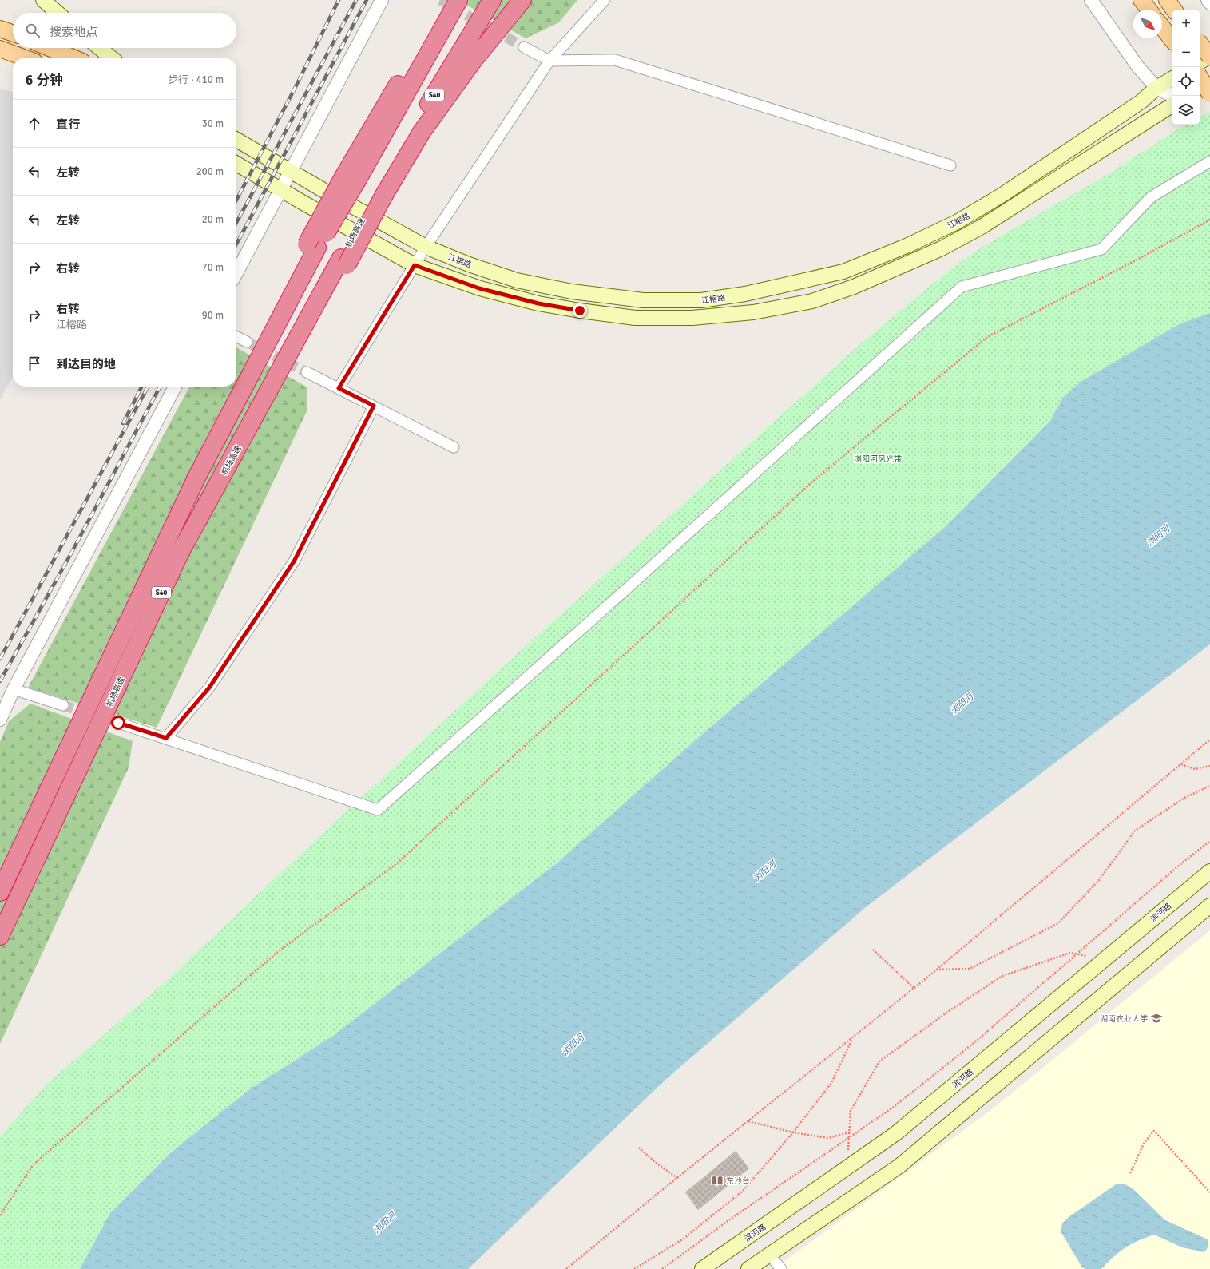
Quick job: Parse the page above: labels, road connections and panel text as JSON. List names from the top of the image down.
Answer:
{
  "streets": {
    "highway": ["S40", "机场高速"],
    "main road": ["江榕路", "滨河路"]
  },
  "water": ["浏阳河"],
  "parks": ["浏阳河风光带"],
  "places": {
    "school or university": ["湖南农业大学"],
    "library": ["东沙台"]
  },
  "north": "bottom right",
  "page": {
    "map_buttons": ["+", "−"],
    "search": "搜索地点",
    "heading": ["6 分钟", "步行 · 410 m"],
    "list": [
      ["直行", "30 m"],
      ["左转", "200 m"],
      ["左转", "20 m"],
      ["右转", "70 m"],
      ["右转", "江榕路", "90 m"],
      "到达目的地"
    ]
  }
}
